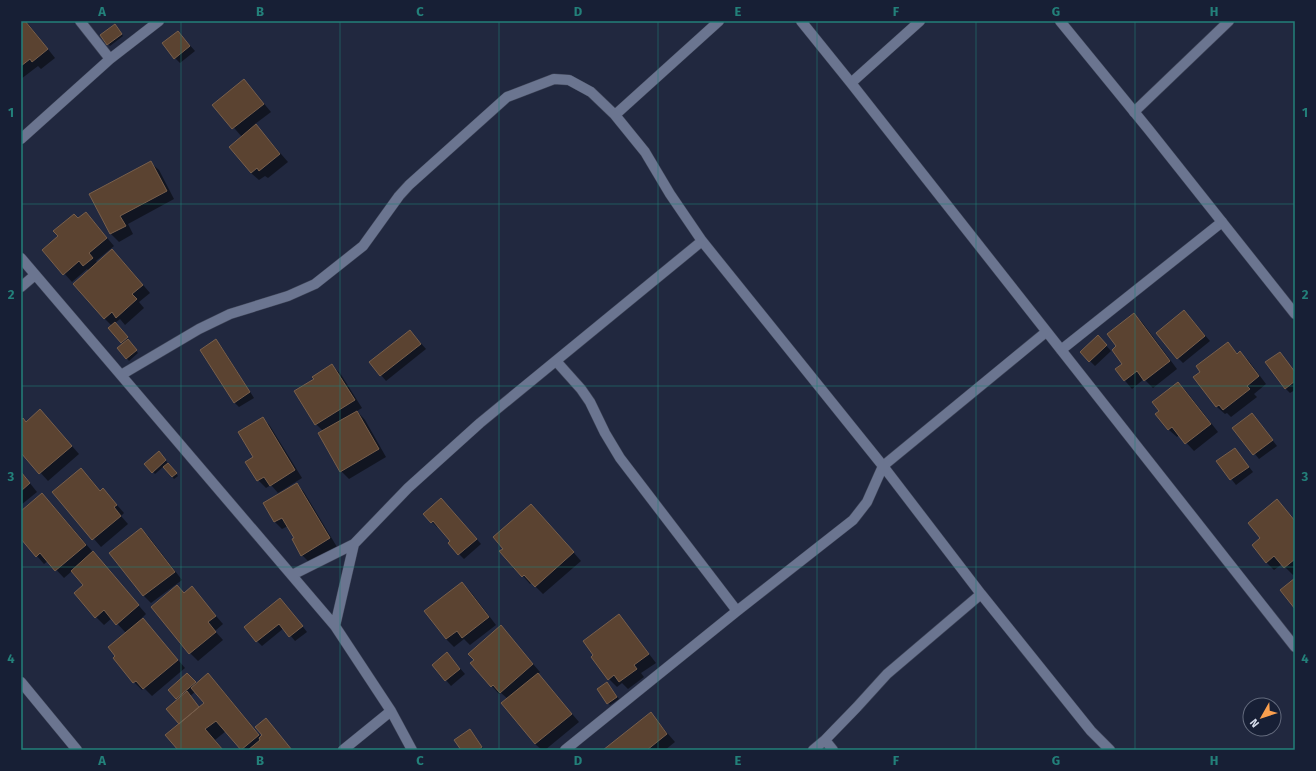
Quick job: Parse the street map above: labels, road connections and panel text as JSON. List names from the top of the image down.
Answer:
{
  "north": "bottom left",
  "grid": {
    "columns": [
      "A",
      "B",
      "C",
      "D",
      "E",
      "F",
      "G",
      "H"
    ],
    "rows": [
      "1",
      "2",
      "3",
      "4"
    ]
  }
}
